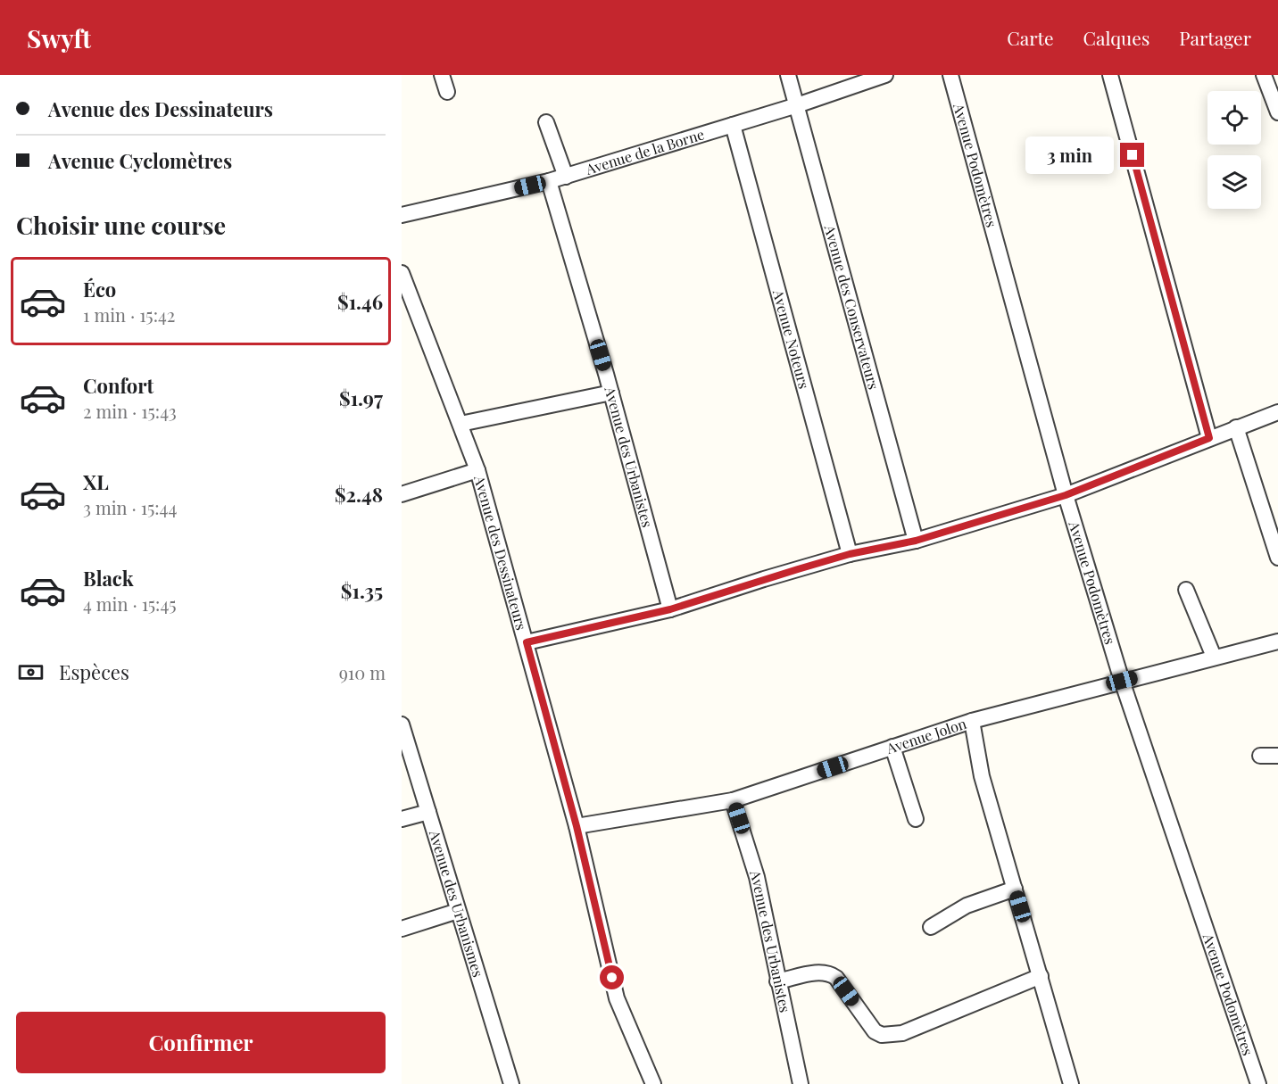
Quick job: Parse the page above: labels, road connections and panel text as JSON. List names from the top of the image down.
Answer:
{
  "streets": {
    "street": [
      "Avenue de la Borne",
      "Avenue Podomètres",
      "Avenue des Conservateurs",
      "Avenue Noteurs",
      "Avenue des Urbanistes",
      "Avenue des Dessinateurs",
      "Avenue Jolon",
      "Avenue des Urbanismes"
    ]
  },
  "crossings": [
    ["Avenue de la Borne", "Avenue des Conservateurs"],
    ["Avenue de la Borne", "Avenue Noteurs"],
    ["Avenue de la Borne", "Avenue des Urbanistes"],
    ["Avenue Podomètres", "Avenue Jolon"],
    ["Avenue des Urbanistes", "Avenue Jolon"],
    ["Avenue des Dessinateurs", "Avenue Jolon"]
  ],
  "page": {
    "header": "Swyft",
    "nav": ["Carte", "Calques", "Partager"],
    "banner": ["Avenue des Dessinateurs", "Avenue Cyclomètres"],
    "bubble": "3 min",
    "heading": "Choisir une course",
    "list": [
      {
        "name": "Éco",
        "note": "1 min · 15:42",
        "value": "$1.46"
      },
      {
        "name": "Confort",
        "note": "2 min · 15:43",
        "value": "$1.97"
      },
      {
        "name": "XL",
        "note": "3 min · 15:44",
        "value": "$2.48"
      },
      {
        "name": "Black",
        "note": "4 min · 15:45",
        "value": "$1.35"
      }
    ],
    "pay": ["Espèces", "910 m"],
    "buttons": "Confirmer"
  }
}
